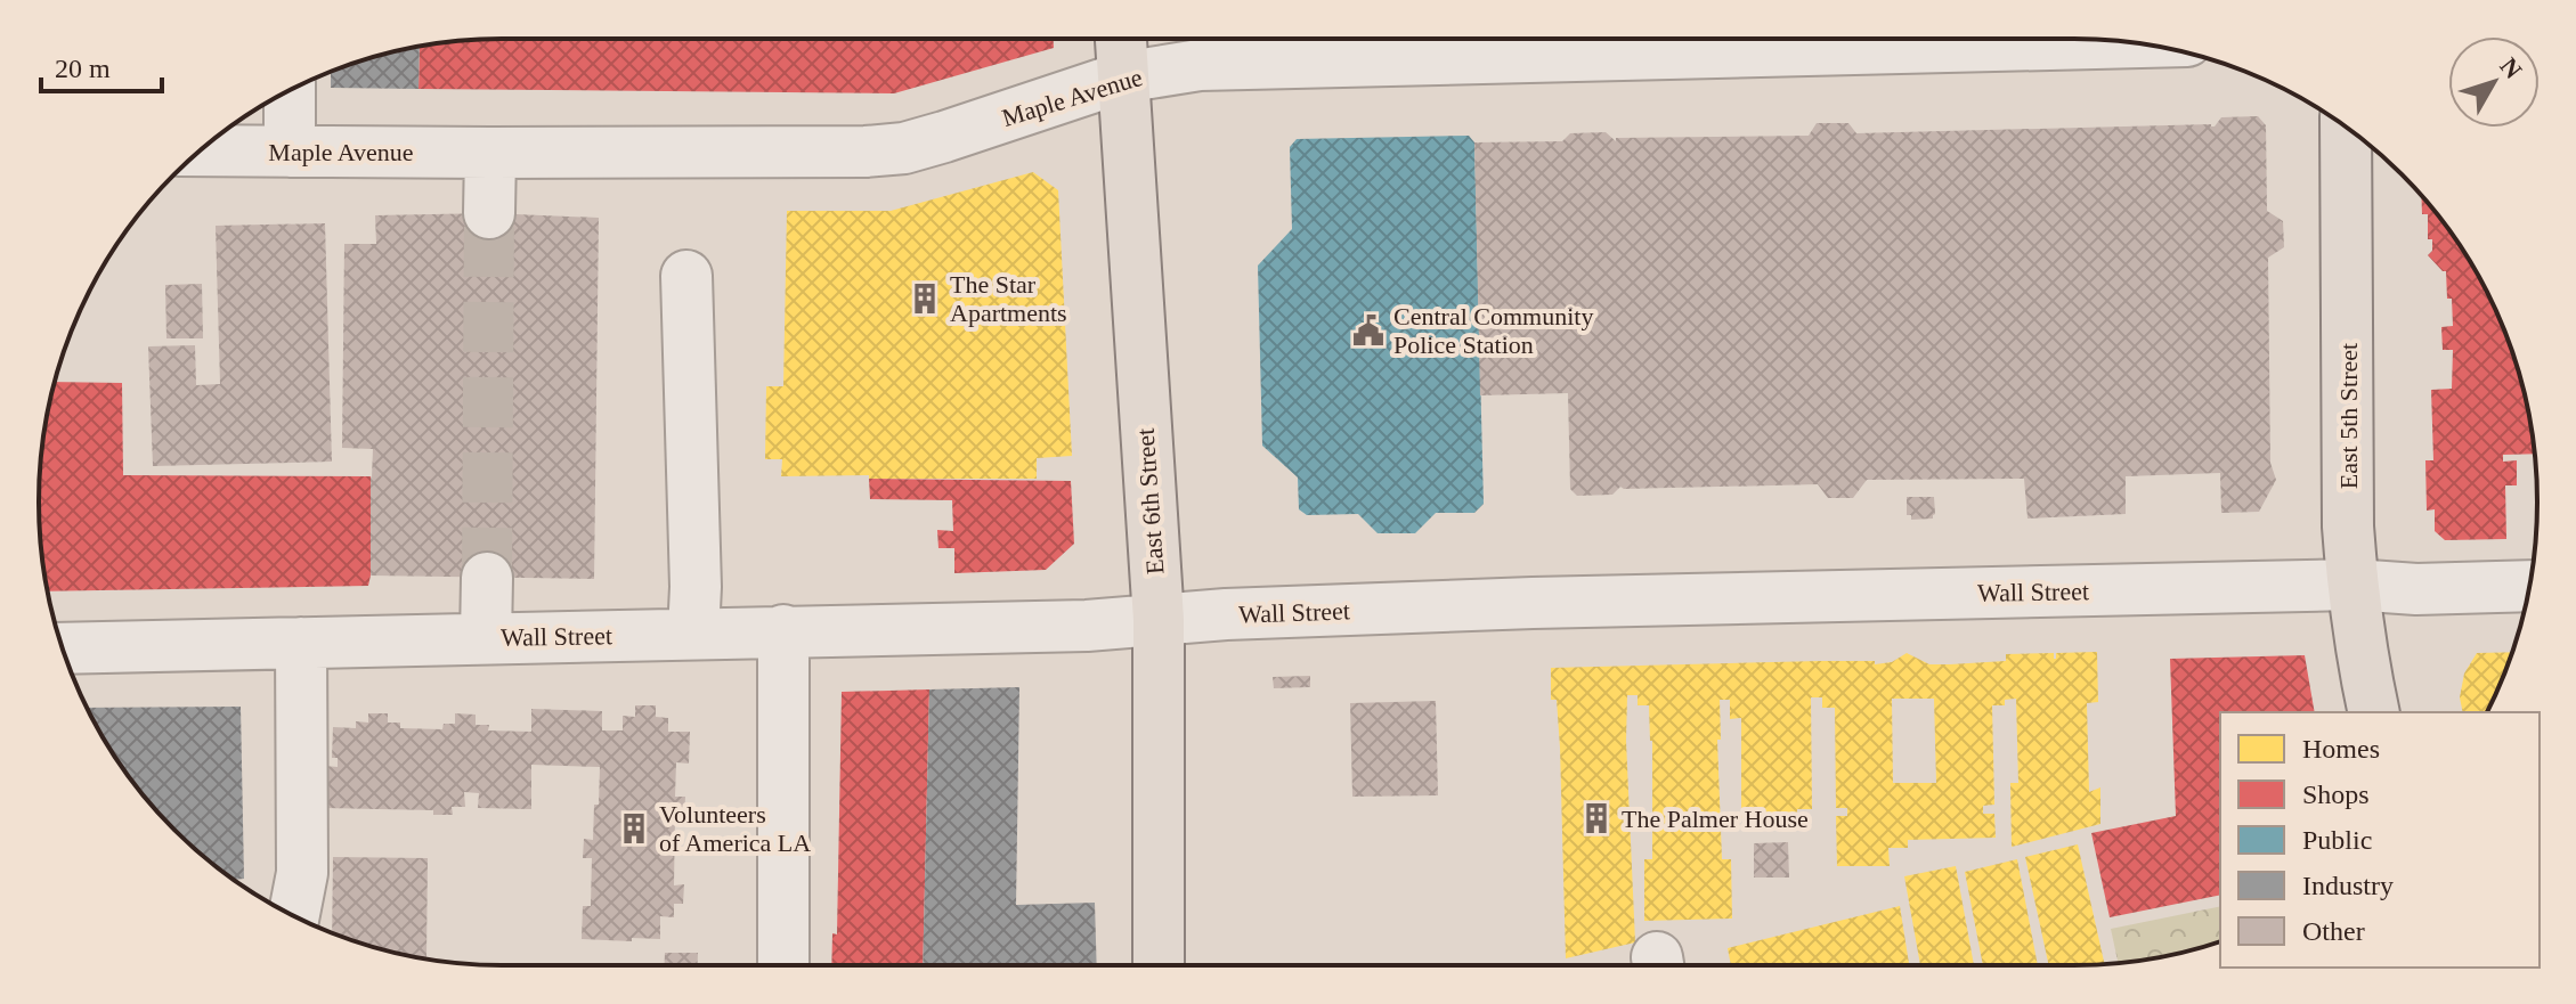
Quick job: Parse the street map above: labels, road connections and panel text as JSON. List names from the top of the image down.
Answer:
{
  "streets": {
    "main road": ["East 5th Street", "East 6th Street"],
    "street": ["Maple Avenue", "Wall Street"]
  },
  "crossings": [
    ["Maple Avenue", "East 6th Street"],
    ["East 5th Street", "Wall Street"],
    ["East 6th Street", "Wall Street"]
  ],
  "places": {
    "building": ["The Star Apartments", "The Palmer House", "Volunteers of America LA"],
    "public building": ["Central Community Police Station"]
  },
  "legend": [
    "Homes",
    "Shops",
    "Public",
    "Industry",
    "Other"
  ],
  "scale_bar": "20 m",
  "north": "top right"
}
